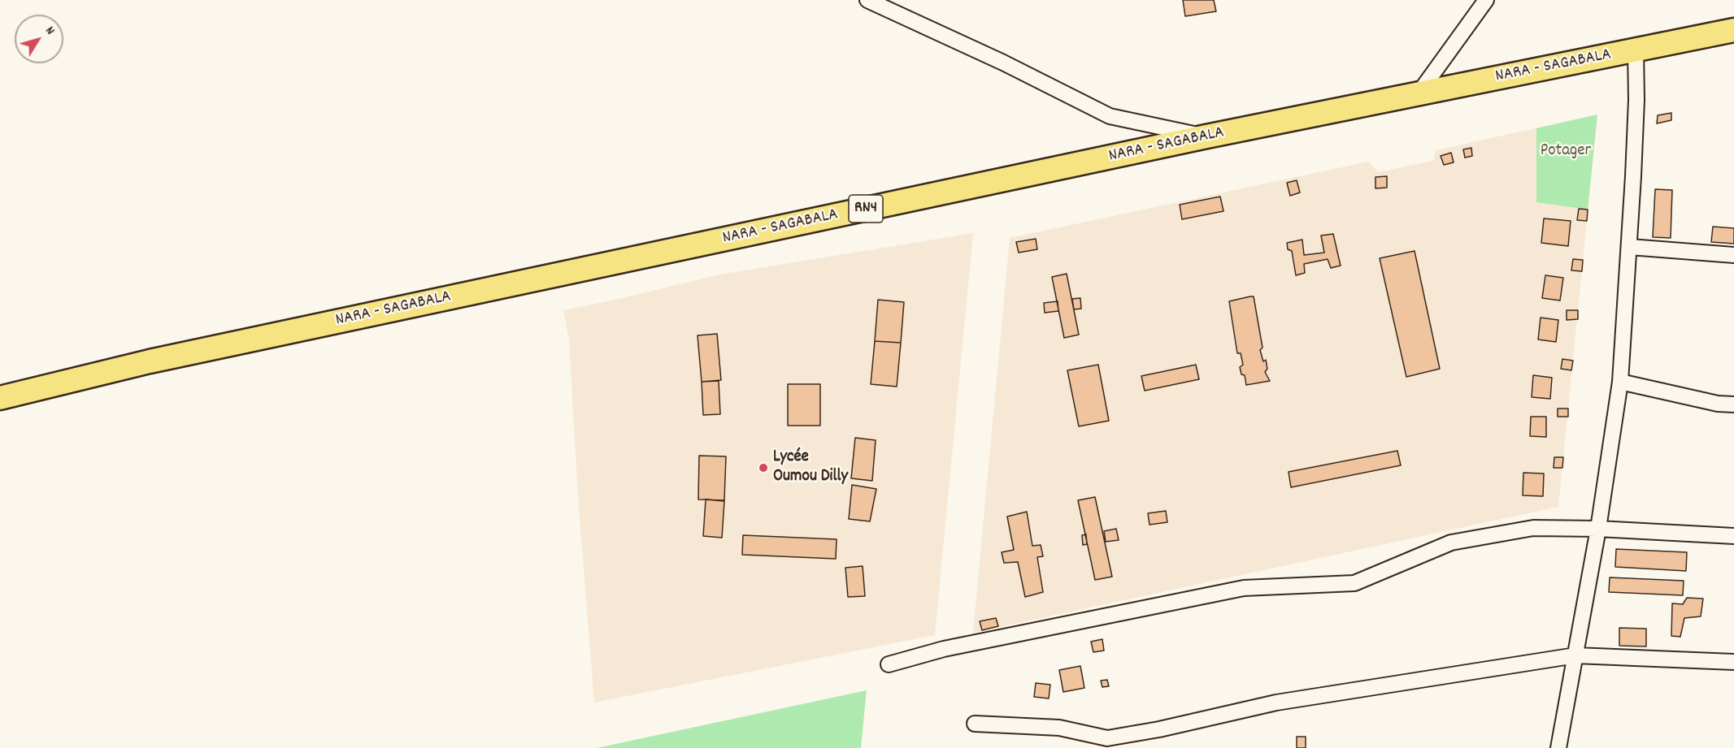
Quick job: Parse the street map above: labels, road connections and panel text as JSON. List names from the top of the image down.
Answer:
{
  "streets": {
    "main road": ["NARA - SAGABALA", "RN4"]
  },
  "parks": ["Potager"],
  "places": ["Lycée Oumou Dilly"],
  "north": "top right"
}
